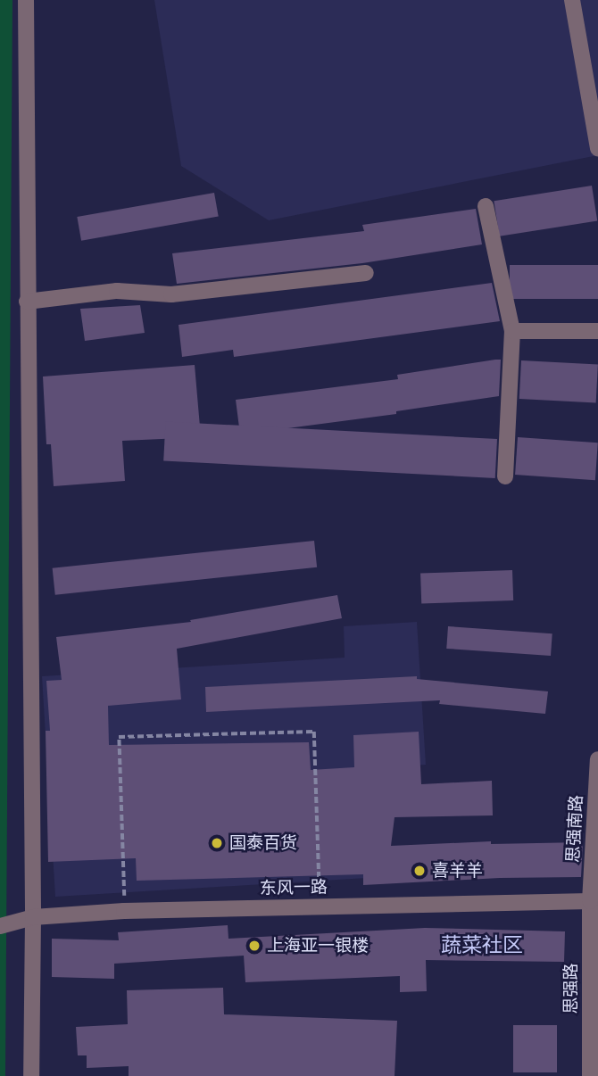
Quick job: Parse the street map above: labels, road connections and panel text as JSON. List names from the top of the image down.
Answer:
{
  "streets": {
    "street": ["思强南路", "东风一路", "思强路"]
  },
  "crossings": [
    ["思强南路", "东风一路"],
    ["思强南路", "思强路"],
    ["东风一路", "思强路"]
  ],
  "districts": ["蔬菜社区"],
  "places": ["国泰百货", "喜羊羊", "上海亚一银楼"]
}
